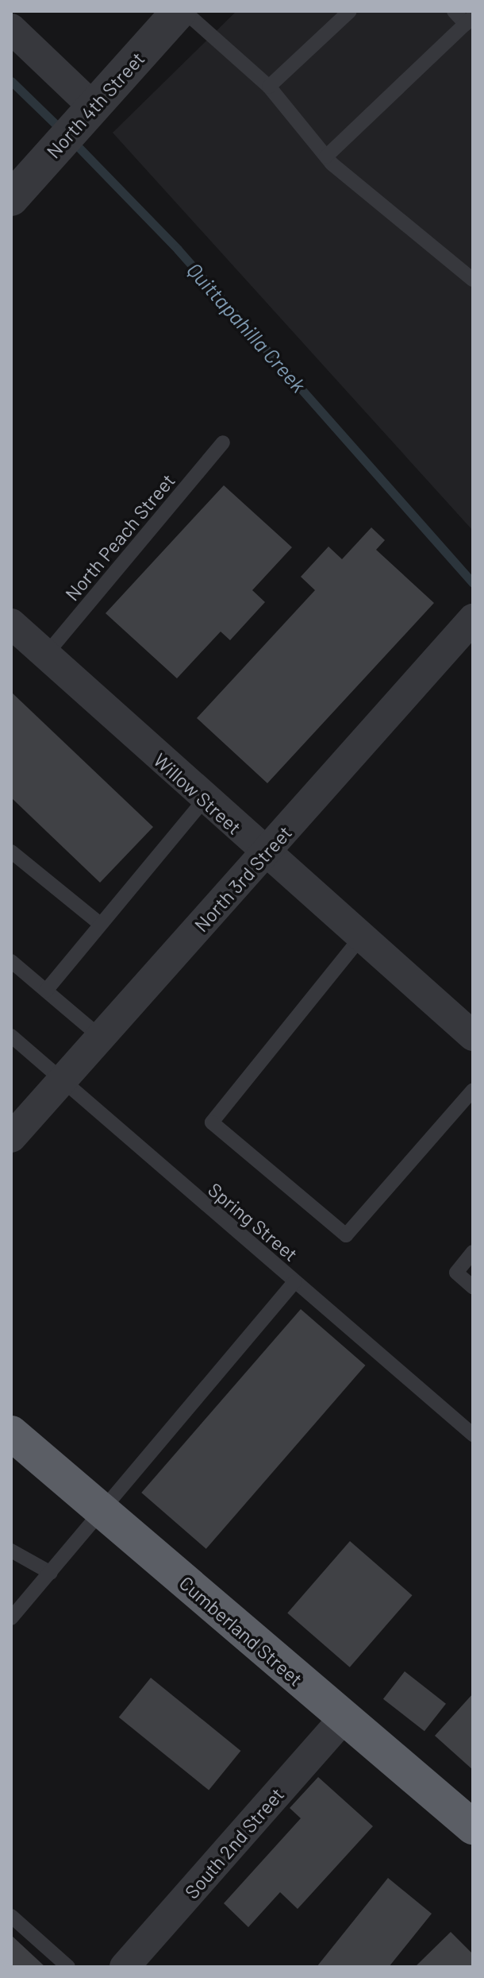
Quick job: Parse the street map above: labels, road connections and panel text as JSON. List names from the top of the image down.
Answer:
{
  "streets": {
    "highway": ["Cumberland Street"],
    "street": [
      "North 4th Street",
      "Willow Street",
      "North 3rd Street",
      "South 2nd Street"
    ],
    "lane": ["North Peach Street", "Spring Street"]
  },
  "crossings": [
    ["North Peach Street", "Willow Street"],
    ["Willow Street", "North 3rd Street"],
    ["North 3rd Street", "Spring Street"],
    ["Cumberland Street", "South 2nd Street"]
  ],
  "water": ["Quittapahilla Creek"]
}
